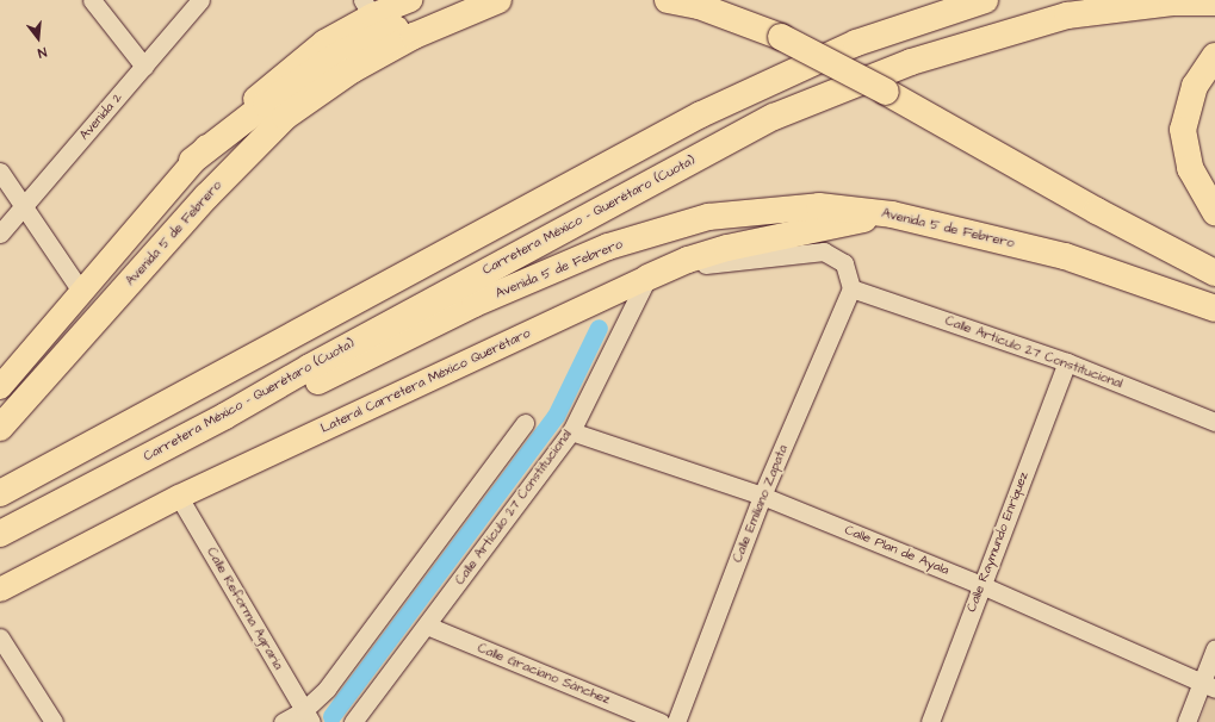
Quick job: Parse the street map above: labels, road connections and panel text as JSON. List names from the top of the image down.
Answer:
{
  "streets": {
    "highway": ["Carretera México - Querétaro (Cuota)", "Avenida 5 de Febrero"],
    "main road": ["Lateral Carretera México Querétaro"],
    "street": [
      "Avenida 2",
      "Calle Artículo 27 Constitucional",
      "Calle Emiliano Zapata",
      "Calle Raymundo Enríquez",
      "Calle Plan de Ayala",
      "Calle Reforma Agraria",
      "Calle Graciano Sánchez"
    ]
  },
  "crossings": [
    ["Carretera México - Querétaro (Cuota)", "Avenida 5 de Febrero"],
    ["Calle Artículo 27 Constitucional", "Lateral Carretera México Querétaro"],
    ["Calle Artículo 27 Constitucional", "Calle Emiliano Zapata"],
    ["Calle Artículo 27 Constitucional", "Calle Raymundo Enríquez"],
    ["Calle Artículo 27 Constitucional", "Calle Plan de Ayala"],
    ["Calle Artículo 27 Constitucional", "Calle Graciano Sánchez"],
    ["Lateral Carretera México Querétaro", "Calle Emiliano Zapata"],
    ["Lateral Carretera México Querétaro", "Calle Reforma Agraria"],
    ["Calle Emiliano Zapata", "Calle Plan de Ayala"],
    ["Calle Raymundo Enríquez", "Calle Plan de Ayala"]
  ],
  "north": "bottom"
}
